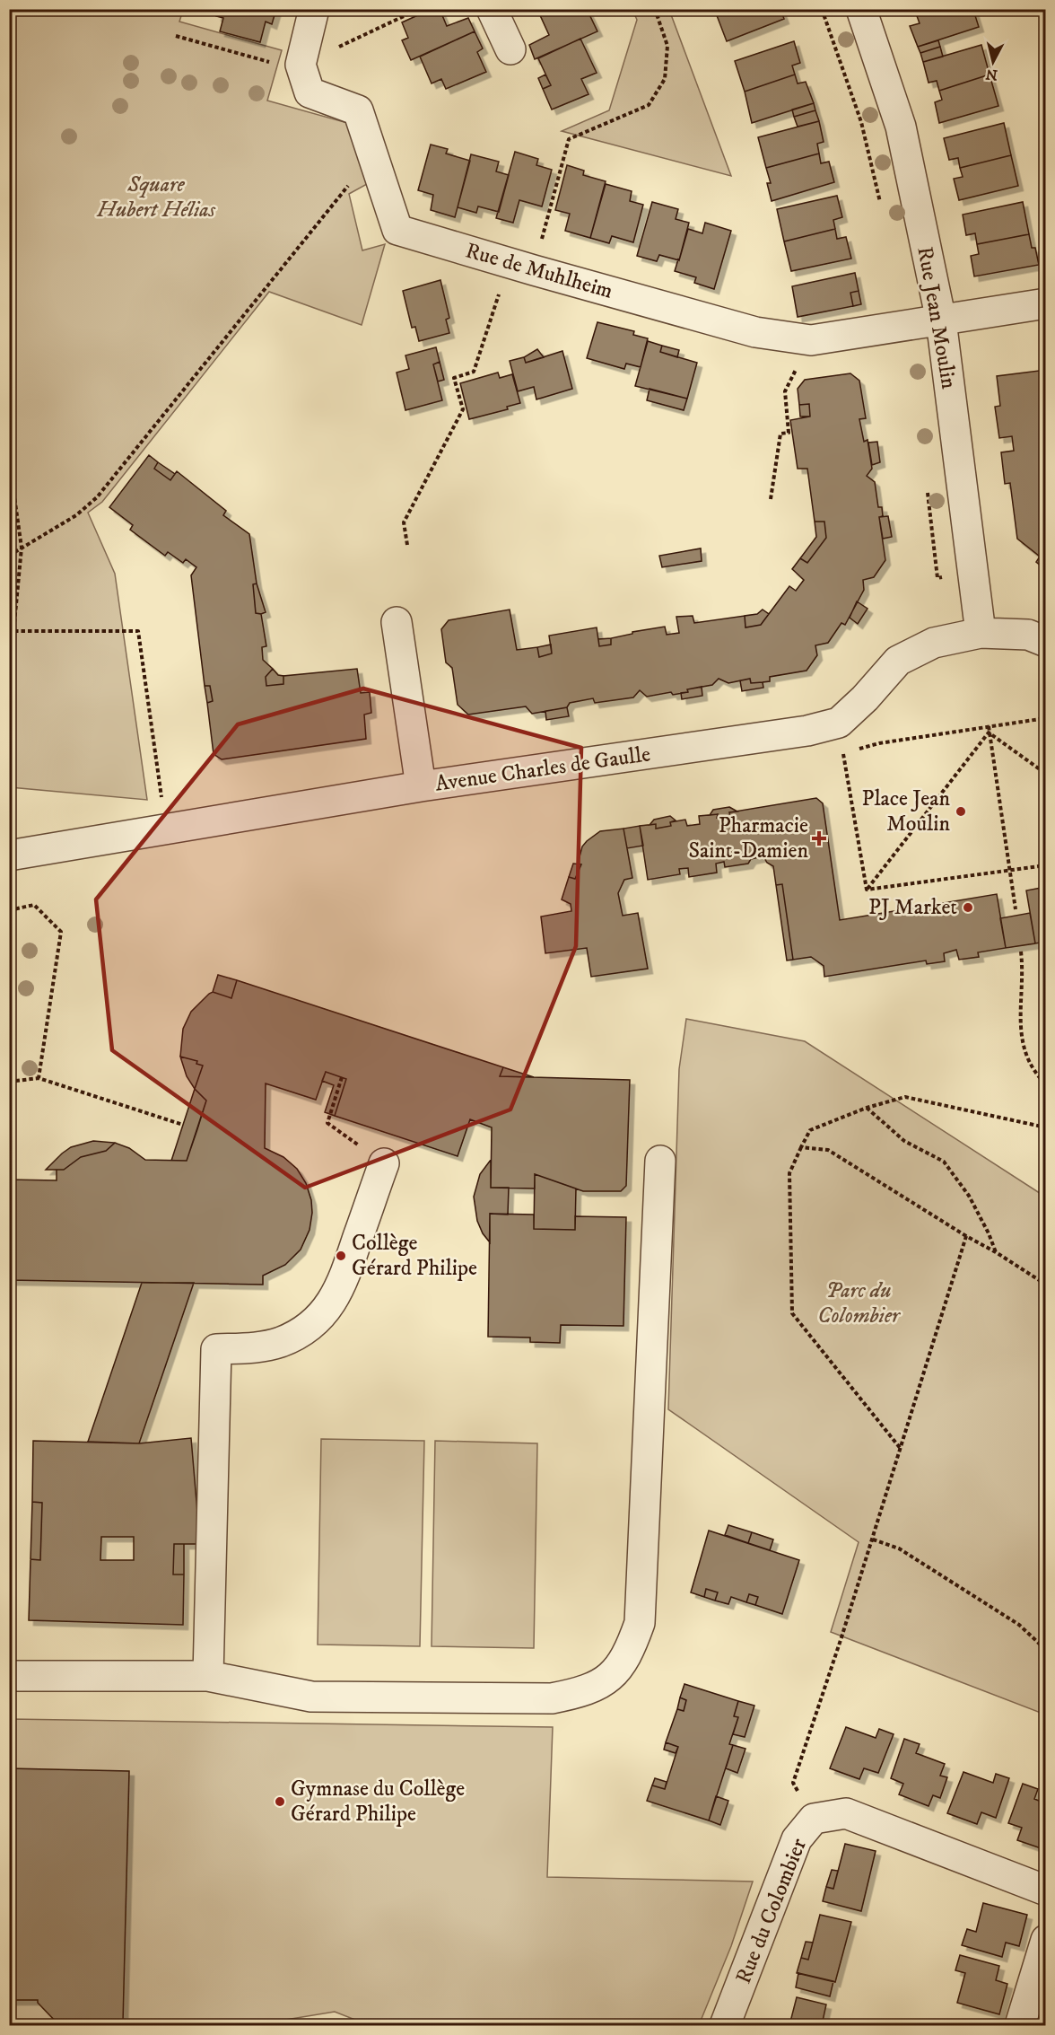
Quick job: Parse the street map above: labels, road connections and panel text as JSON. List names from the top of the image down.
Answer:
{
  "streets": {
    "street": [
      "Rue de Muhlheim",
      "Rue Jean Moulin",
      "Avenue Charles de Gaulle",
      "Rue du Colombier"
    ]
  },
  "crossings": [
    ["Rue de Muhlheim", "Rue Jean Moulin"],
    ["Rue Jean Moulin", "Avenue Charles de Gaulle"]
  ],
  "parks": ["Square Hubert Hélias", "Parc du Colombier"],
  "places": {
    "other": [
      "Place Jean Moulin",
      "PJ Market",
      "Collège Gérard Philipe",
      "Gymnase du Collège Gérard Philipe"
    ],
    "health": ["Pharmacie Saint-Damien"]
  },
  "north": "bottom"
}
